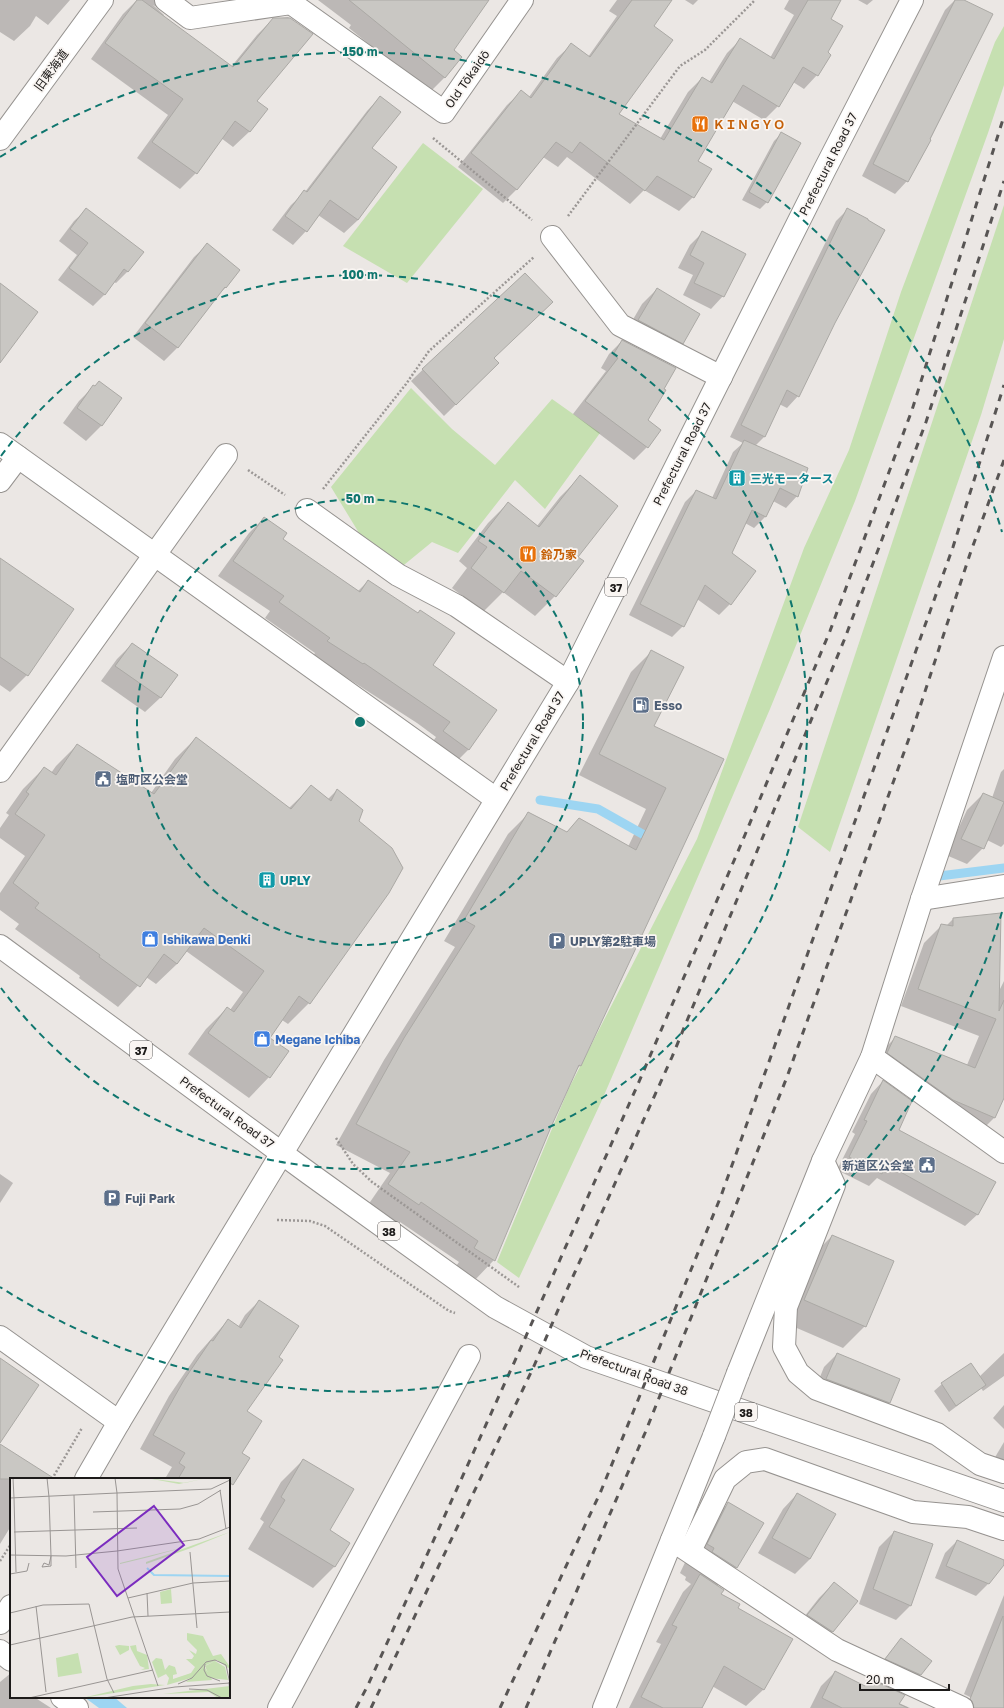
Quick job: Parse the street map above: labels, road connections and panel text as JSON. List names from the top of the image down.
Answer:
{
  "streets": {
    "street": [
      "旧東海道",
      "Old Tōkaidō",
      "Prefectural Road 37",
      "37",
      "38",
      "Prefectural Road 38"
    ]
  },
  "crossings": [
    ["Prefectural Road 37", "Prefectural Road 38"]
  ],
  "places": {
    "restaurant": ["ＫＩＮＧＹＯ", "鈴乃家"],
    "building": ["三光モータース", "UPLY"],
    "fuel station": ["Esso"],
    "public building": ["塩町区公会堂", "新道区公会堂"],
    "shop": ["Ishikawa Denki", "Megane Ichiba"],
    "parking": ["UPLY第2駐車場", "Fuji Park"]
  },
  "scale_bar": "20 m",
  "rings": ["150 m", "100 m", "50 m"]
}
